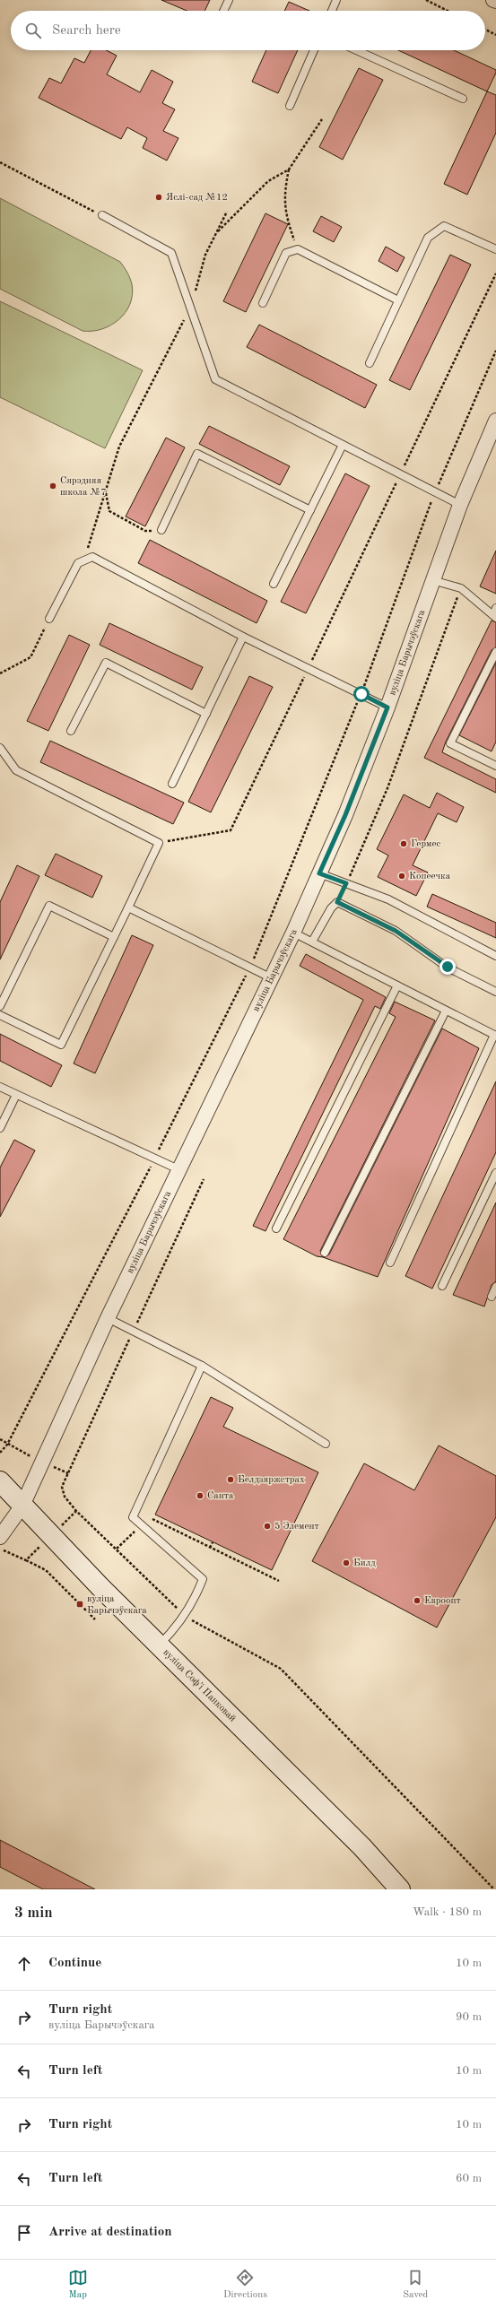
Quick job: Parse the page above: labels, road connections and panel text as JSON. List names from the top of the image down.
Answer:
{
  "streets": {
    "main road": ["вуліца Софʼі Панковай"],
    "street": ["вуліца Барычэўскага"]
  },
  "crossings": [
    ["вуліца Барычэўскага", "вуліца Софʼі Панковай"]
  ],
  "places": {
    "other": [
      "Яслі-сад №12",
      "Сярэдняя школа №7",
      "Гермес",
      "Копеечка",
      "Белдзяржстрах",
      "Санта",
      "5 Элемент",
      "Билд",
      "Евроопт"
    ],
    "transit": ["вуліца Барычэўскага"]
  },
  "page": {
    "search": "Search here",
    "heading": ["3 min", "Walk · 180 m"],
    "list": [
      ["Continue", "10 m"],
      ["Turn right", "вуліца Барычэўскага", "90 m"],
      ["Turn left", "10 m"],
      ["Turn right", "10 m"],
      ["Turn left", "60 m"],
      "Arrive at destination"
    ],
    "nav": ["Map", "Directions", "Saved"]
  }
}
